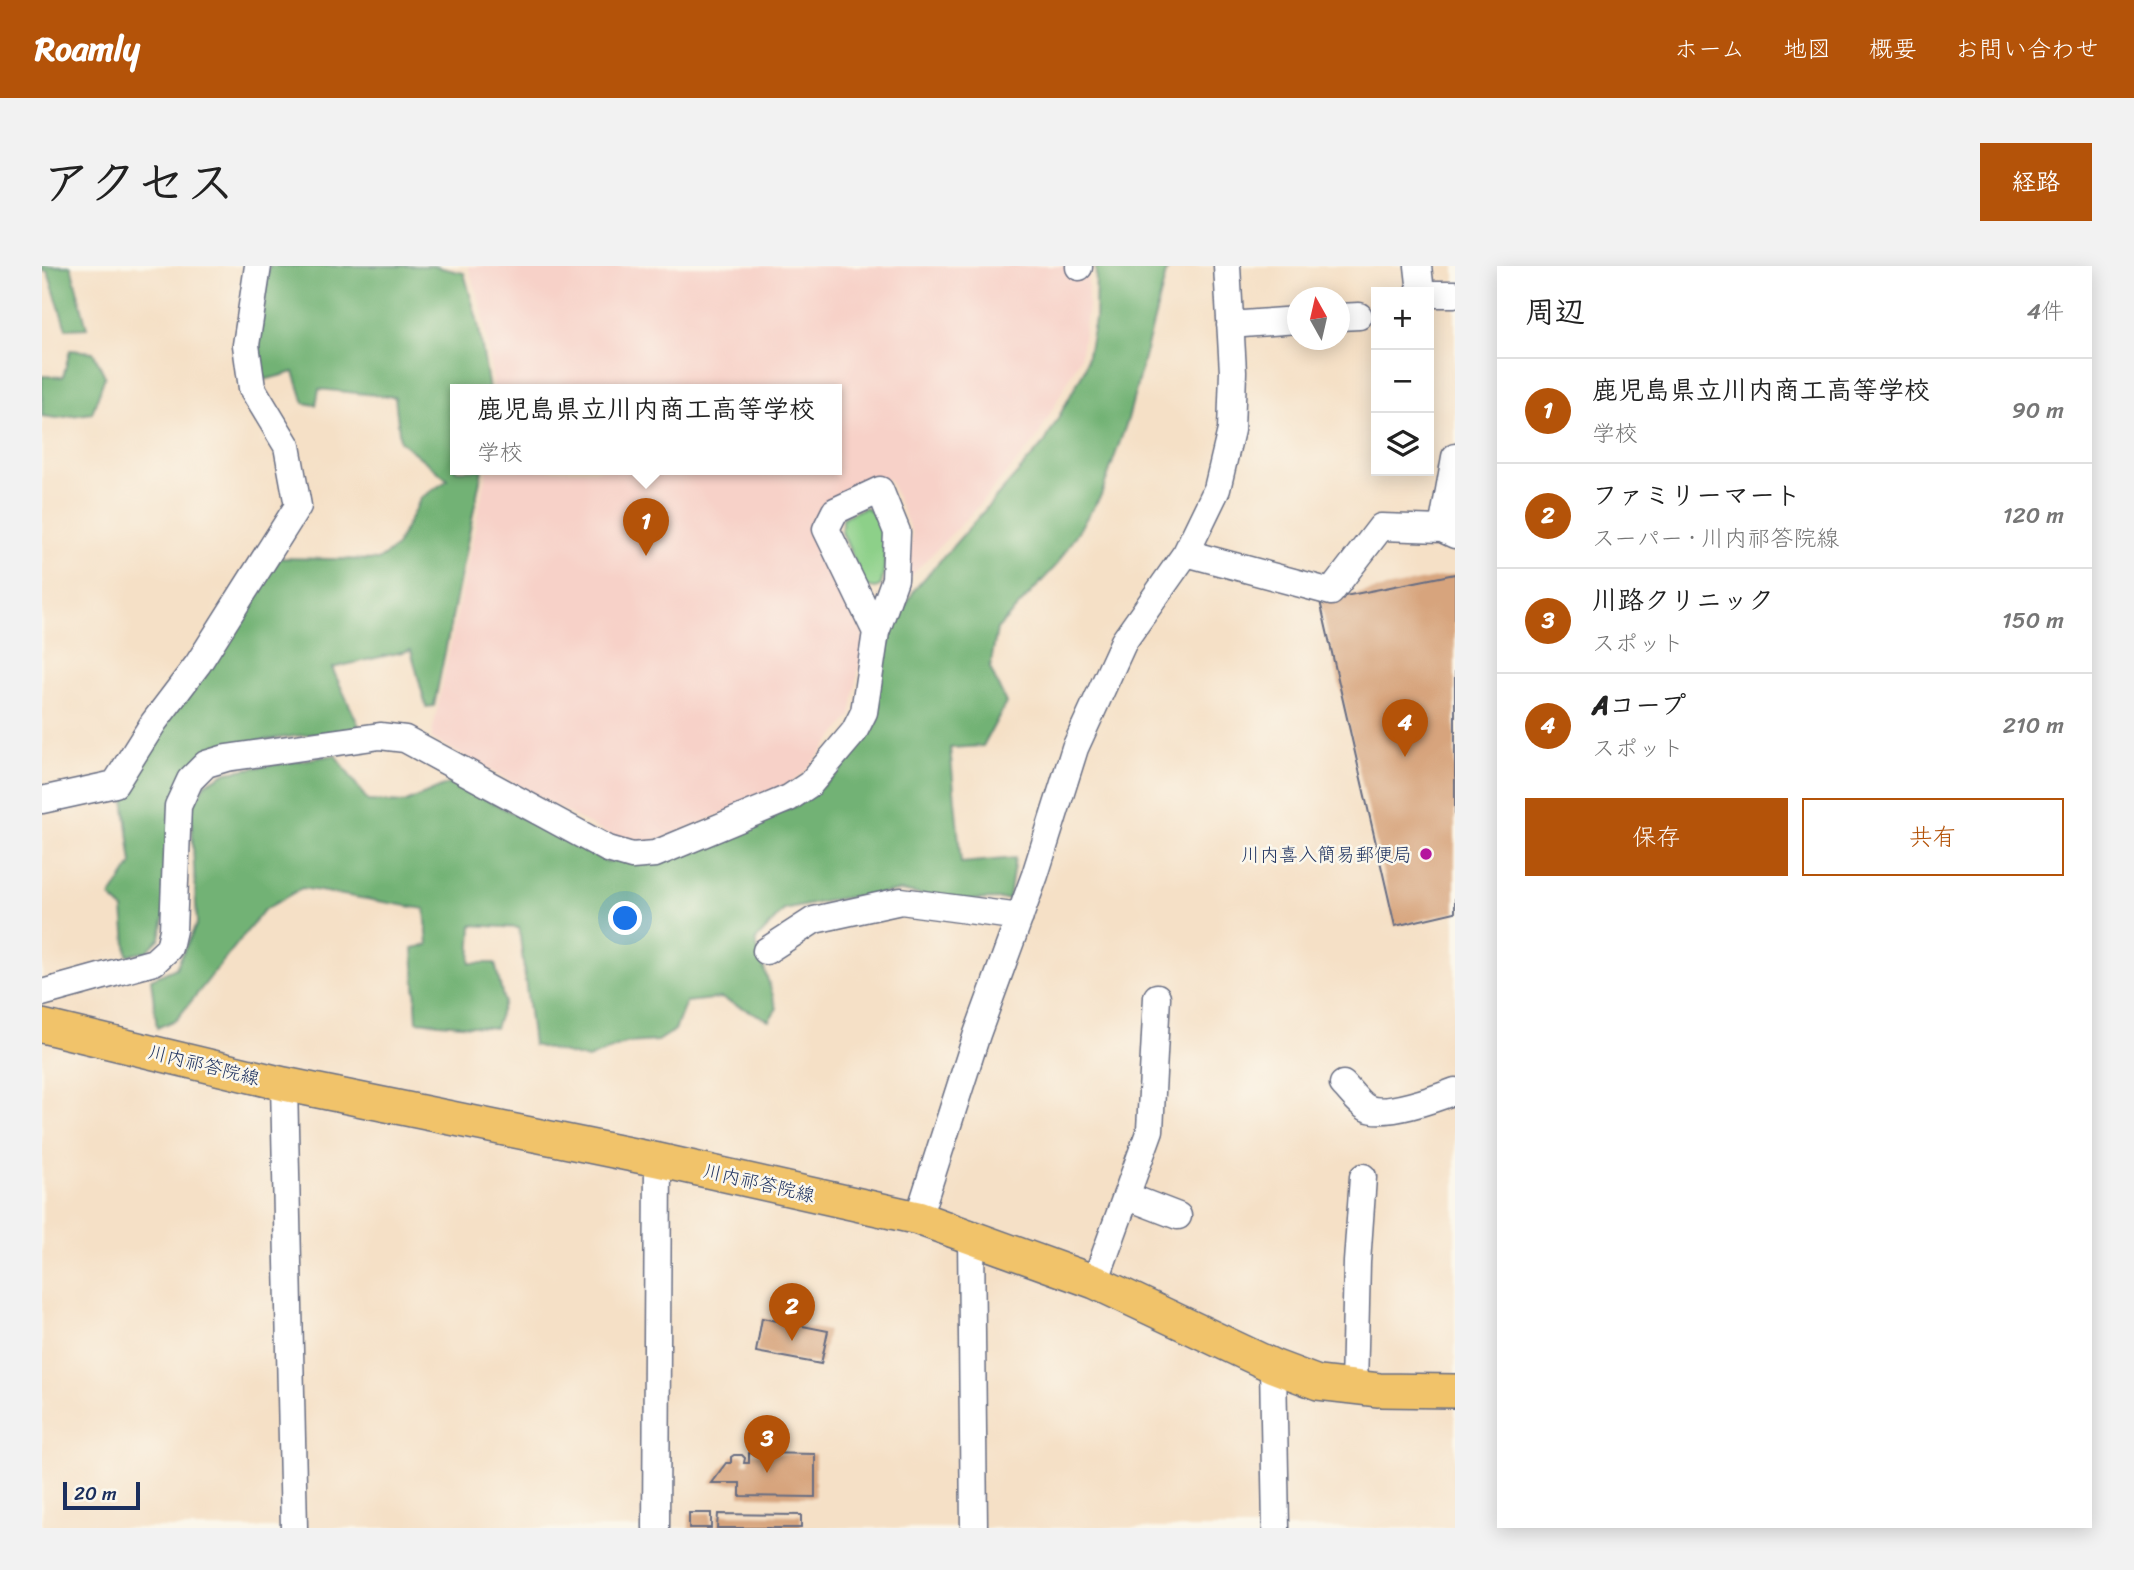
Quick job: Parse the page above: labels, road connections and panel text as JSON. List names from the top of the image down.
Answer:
{
  "streets": {
    "main road": ["川内祁答院線"]
  },
  "places": ["川内喜入簡易郵便局"],
  "scale_bar": "20 m",
  "north": "top",
  "page": {
    "header": "Roamly",
    "nav": [
      "ホーム",
      "地図",
      "概要",
      "お問い合わせ"
    ],
    "title": "アクセス",
    "buttons": [
      "経路",
      ["保存", "共有"]
    ],
    "heading": ["周辺", "4件"],
    "map_buttons": ["+", "−"],
    "list": [
      {
        "mark": "1",
        "name": "鹿児島県立川内商工高等学校",
        "note": "学校",
        "value": "90 m"
      },
      {
        "mark": "2",
        "name": "ファミリーマート",
        "note": "スーパー · 川内祁答院線",
        "value": "120 m"
      },
      {
        "mark": "3",
        "name": "川路クリニック",
        "note": "スポット",
        "value": "150 m"
      },
      {
        "mark": "4",
        "name": "Aコープ",
        "note": "スポット",
        "value": "210 m"
      }
    ],
    "popup": ["鹿児島県立川内商工高等学校", "学校"],
    "pins": [
      "1",
      "4",
      "2",
      "3"
    ],
    "scale": "20 m"
  }
}
